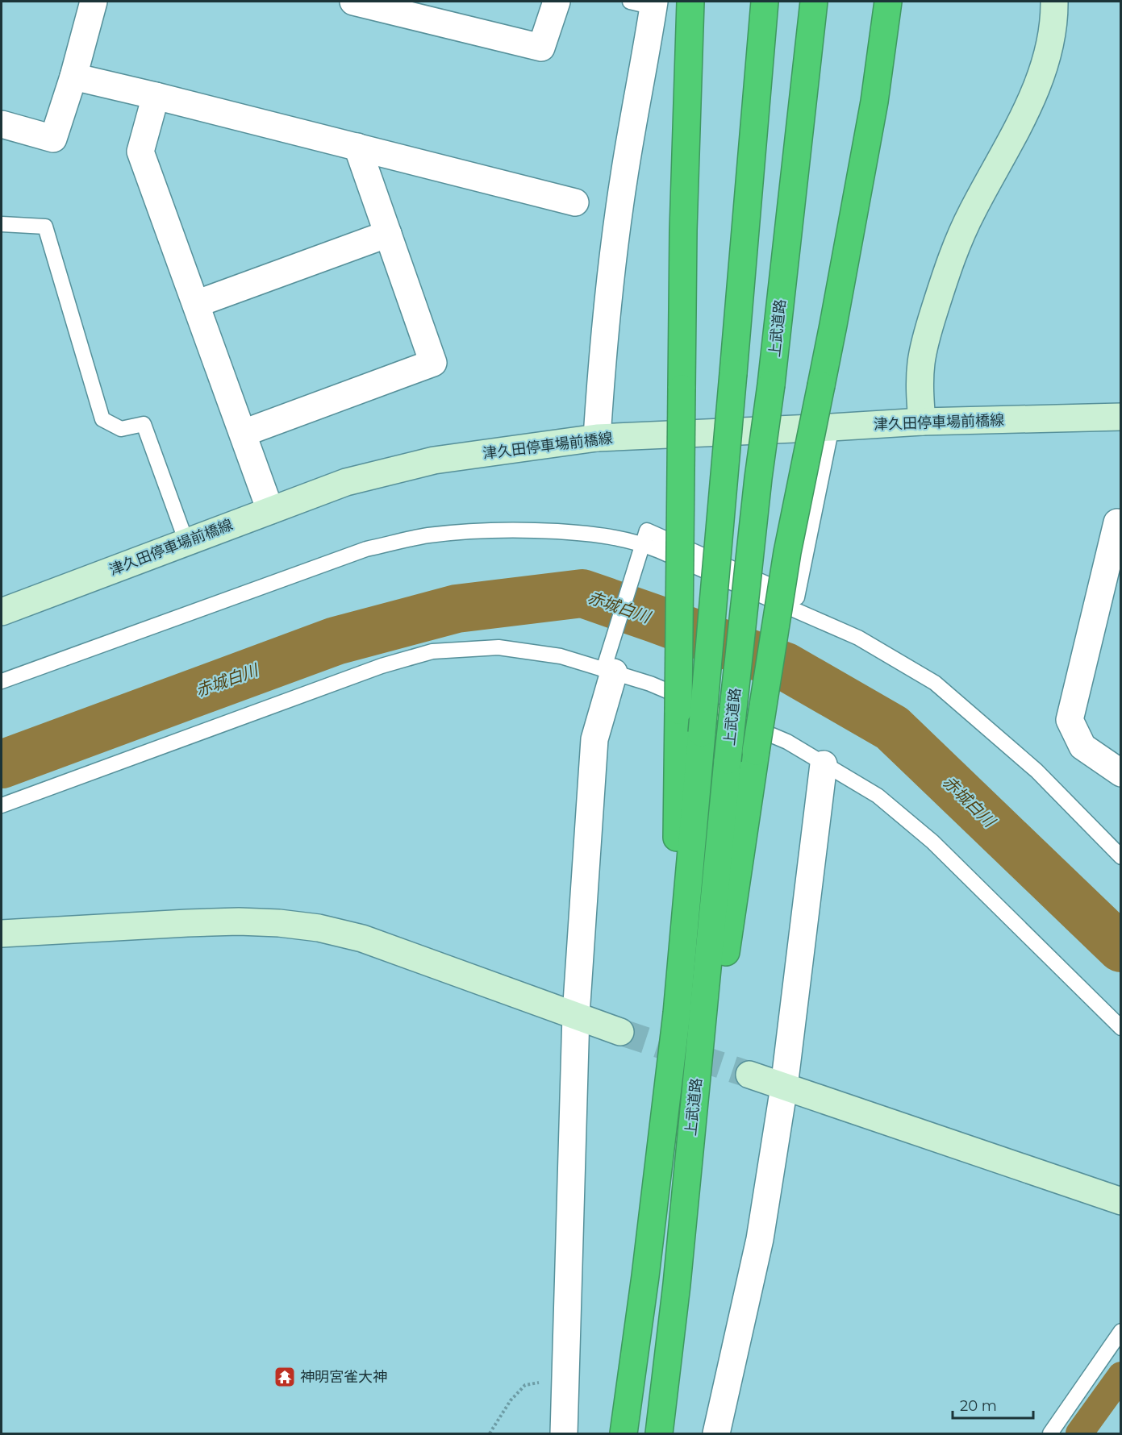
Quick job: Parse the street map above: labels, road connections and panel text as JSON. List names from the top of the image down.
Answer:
{
  "streets": {
    "highway": ["上武道路"],
    "street": ["津久田停車場前橋線"]
  },
  "water": ["赤城白川"],
  "places": {
    "temple": ["神明宮雀大神"]
  },
  "scale_bar": "20 m"
}
